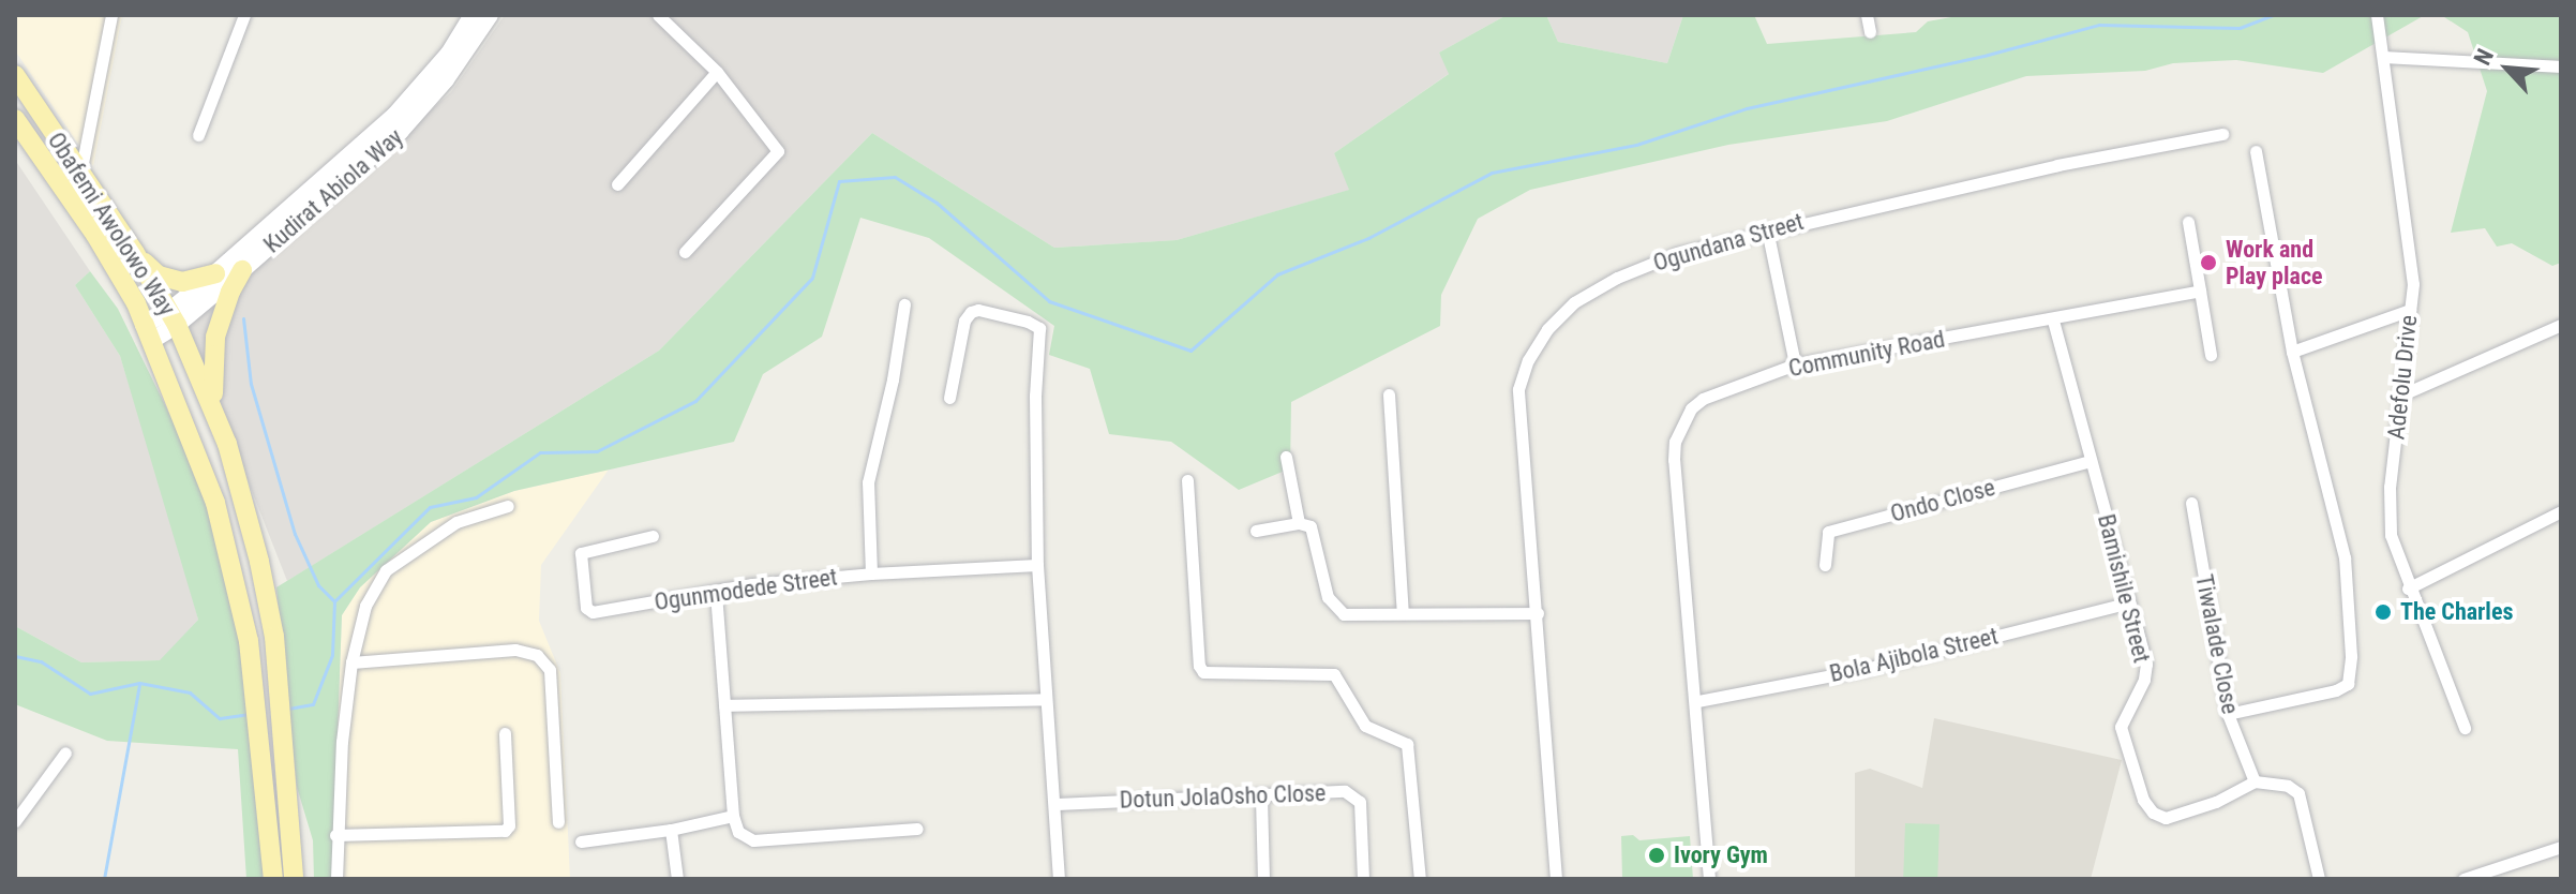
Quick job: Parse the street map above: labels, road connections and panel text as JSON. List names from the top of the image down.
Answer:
{
  "streets": {
    "main road": ["Kudirat Abiola Way", "Obafemi Awolowo Way"],
    "street": [
      "Ogundana Street",
      "Community Road",
      "Adefolu Drive",
      "Ondo Close",
      "Bamishile Street",
      "Ogunmodede Street",
      "Tiwalade Close",
      "Bola Ajibola Street",
      "Dotun JolaOsho Close"
    ]
  },
  "crossings": [
    ["Kudirat Abiola Way", "Obafemi Awolowo Way"],
    ["Community Road", "Bamishile Street"],
    ["Community Road", "Bola Ajibola Street"],
    ["Ondo Close", "Bamishile Street"],
    ["Bamishile Street", "Tiwalade Close"],
    ["Bamishile Street", "Bola Ajibola Street"]
  ],
  "places": ["Work and Play place", "The Charles", "Ivory Gym"],
  "north": "top left"
}
